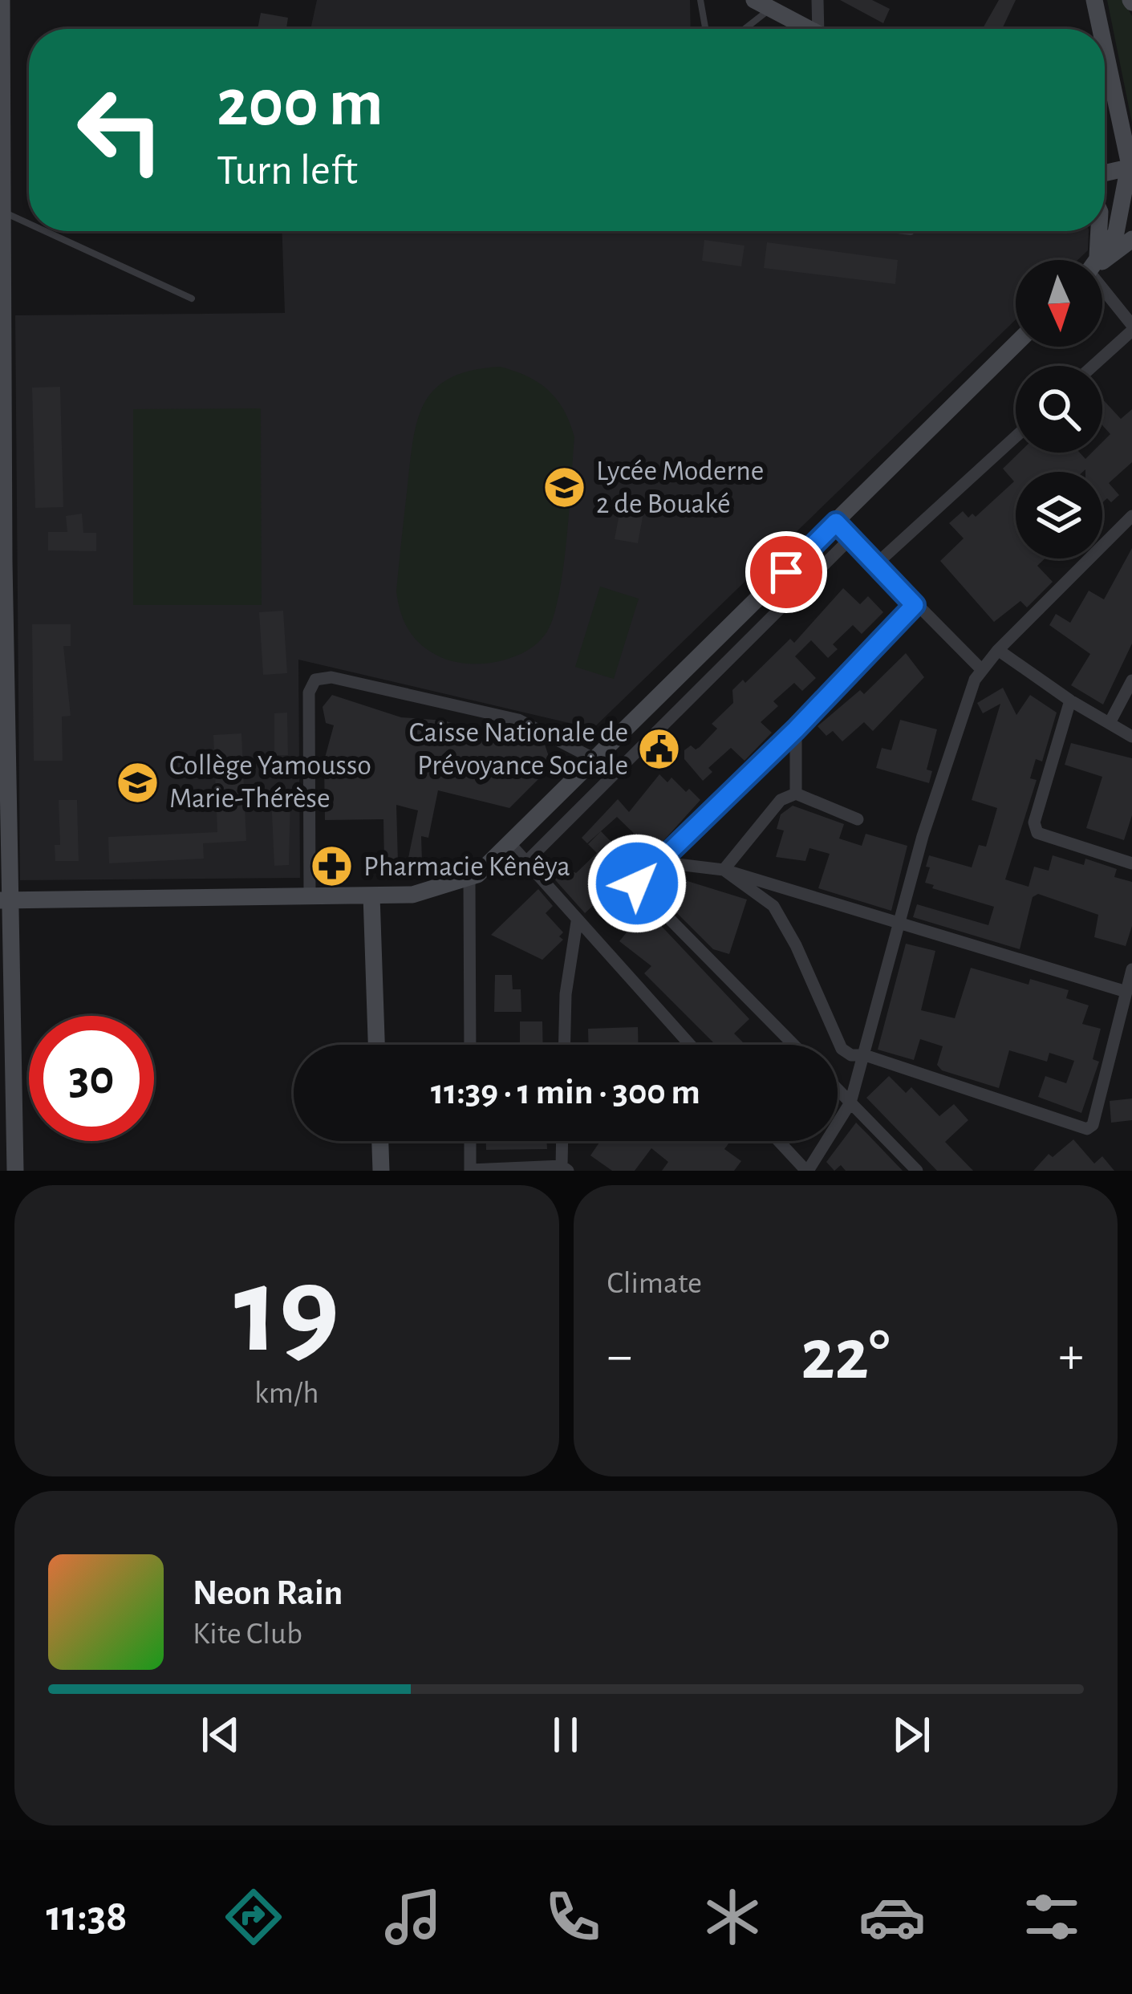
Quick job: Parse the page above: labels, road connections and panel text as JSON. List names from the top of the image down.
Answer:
{
  "places": {
    "school or university": ["Lycée Moderne 2 de Bouaké", "Collège Yamousso Marie-Thérèse"],
    "public building": ["Caisse Nationale de Prévoyance Sociale"],
    "pharmacy": ["Pharmacie Kênêya"]
  },
  "north": "bottom",
  "page": {
    "turn": ["200 m", "Turn left"],
    "limit": "30",
    "trip": "11:39 · 1 min · 300 m",
    "tile": [
      ["19", "km/h"],
      "Climate"
    ],
    "heat": ["−", "22°", "+"],
    "song": ["Neon Rain", "Kite Club"],
    "tabs": "11:38"
  }
}
